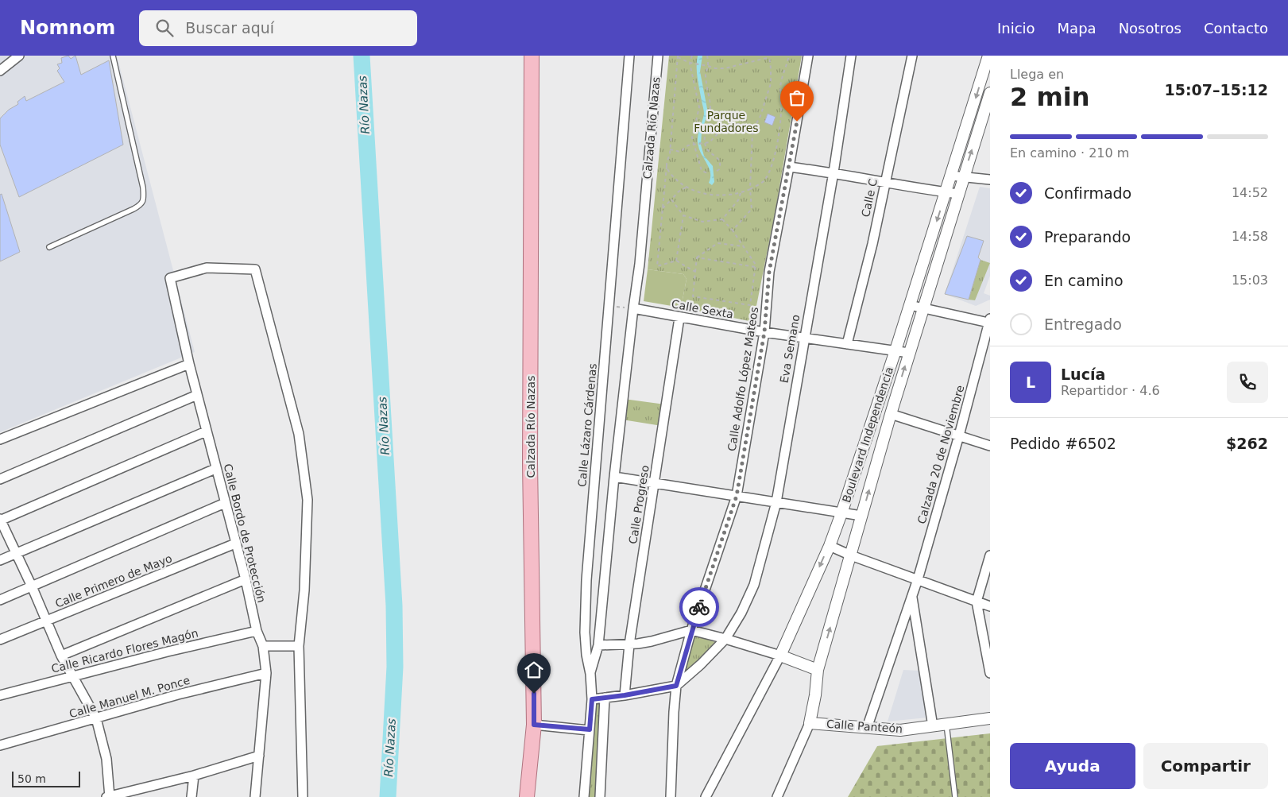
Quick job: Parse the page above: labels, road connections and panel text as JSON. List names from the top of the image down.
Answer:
{
  "streets": {
    "main road": ["Calzada Río Nazas"],
    "street": [
      "Calle C",
      "Calle Sexta",
      "Eva Semano",
      "Calle Adolfo López Mateos",
      "Calle Lázaro Cárdenas",
      "Boulevard Independencia",
      "Calzada 20 de Noviembre",
      "Calle Progreso",
      "Calle Bordo de Protección",
      "Calle Primero de Mayo",
      "Calle Ricardo Flores Magón",
      "Calle Manuel M. Ponce",
      "Calle Panteón"
    ]
  },
  "crossings": [
    ["Calzada Río Nazas", "Calle Sexta"],
    ["Calzada Río Nazas", "Calle Lázaro Cárdenas"],
    ["Calle C", "Calle Sexta"],
    ["Calle Sexta", "Eva Semano"],
    ["Calle Sexta", "Calle Adolfo López Mateos"],
    ["Calle Sexta", "Boulevard Independencia"],
    ["Calle Sexta", "Calle Progreso"],
    ["Eva Semano", "Calle Adolfo López Mateos"],
    ["Boulevard Independencia", "Calle Panteón"],
    ["Calzada 20 de Noviembre", "Calle Panteón"],
    ["Calle Bordo de Protección", "Calle Primero de Mayo"],
    ["Calle Bordo de Protección", "Calle Ricardo Flores Magón"],
    ["Calle Bordo de Protección", "Calle Manuel M. Ponce"]
  ],
  "water": ["Río Nazas"],
  "parks": ["Parque Fundadores"],
  "scale_bar": "50 m",
  "page": {
    "header": "Nomnom",
    "search": "Buscar aquí",
    "nav": [
      "Inicio",
      "Mapa",
      "Nosotros",
      "Contacto"
    ],
    "heading": ["2 min", "Llega en", "15:07–15:12"],
    "panel": [
      "Lucía",
      "Repartidor · 4.6",
      "Pedido #6502",
      "$262"
    ],
    "bar": "En camino · 210 m",
    "list": [
      ["Confirmado", "14:52"],
      ["Preparando", "14:58"],
      ["En camino", "15:03"],
      "Entregado"
    ],
    "round": "L",
    "buttons": ["Ayuda", "Compartir"],
    "scale": "50 m"
  }
}
